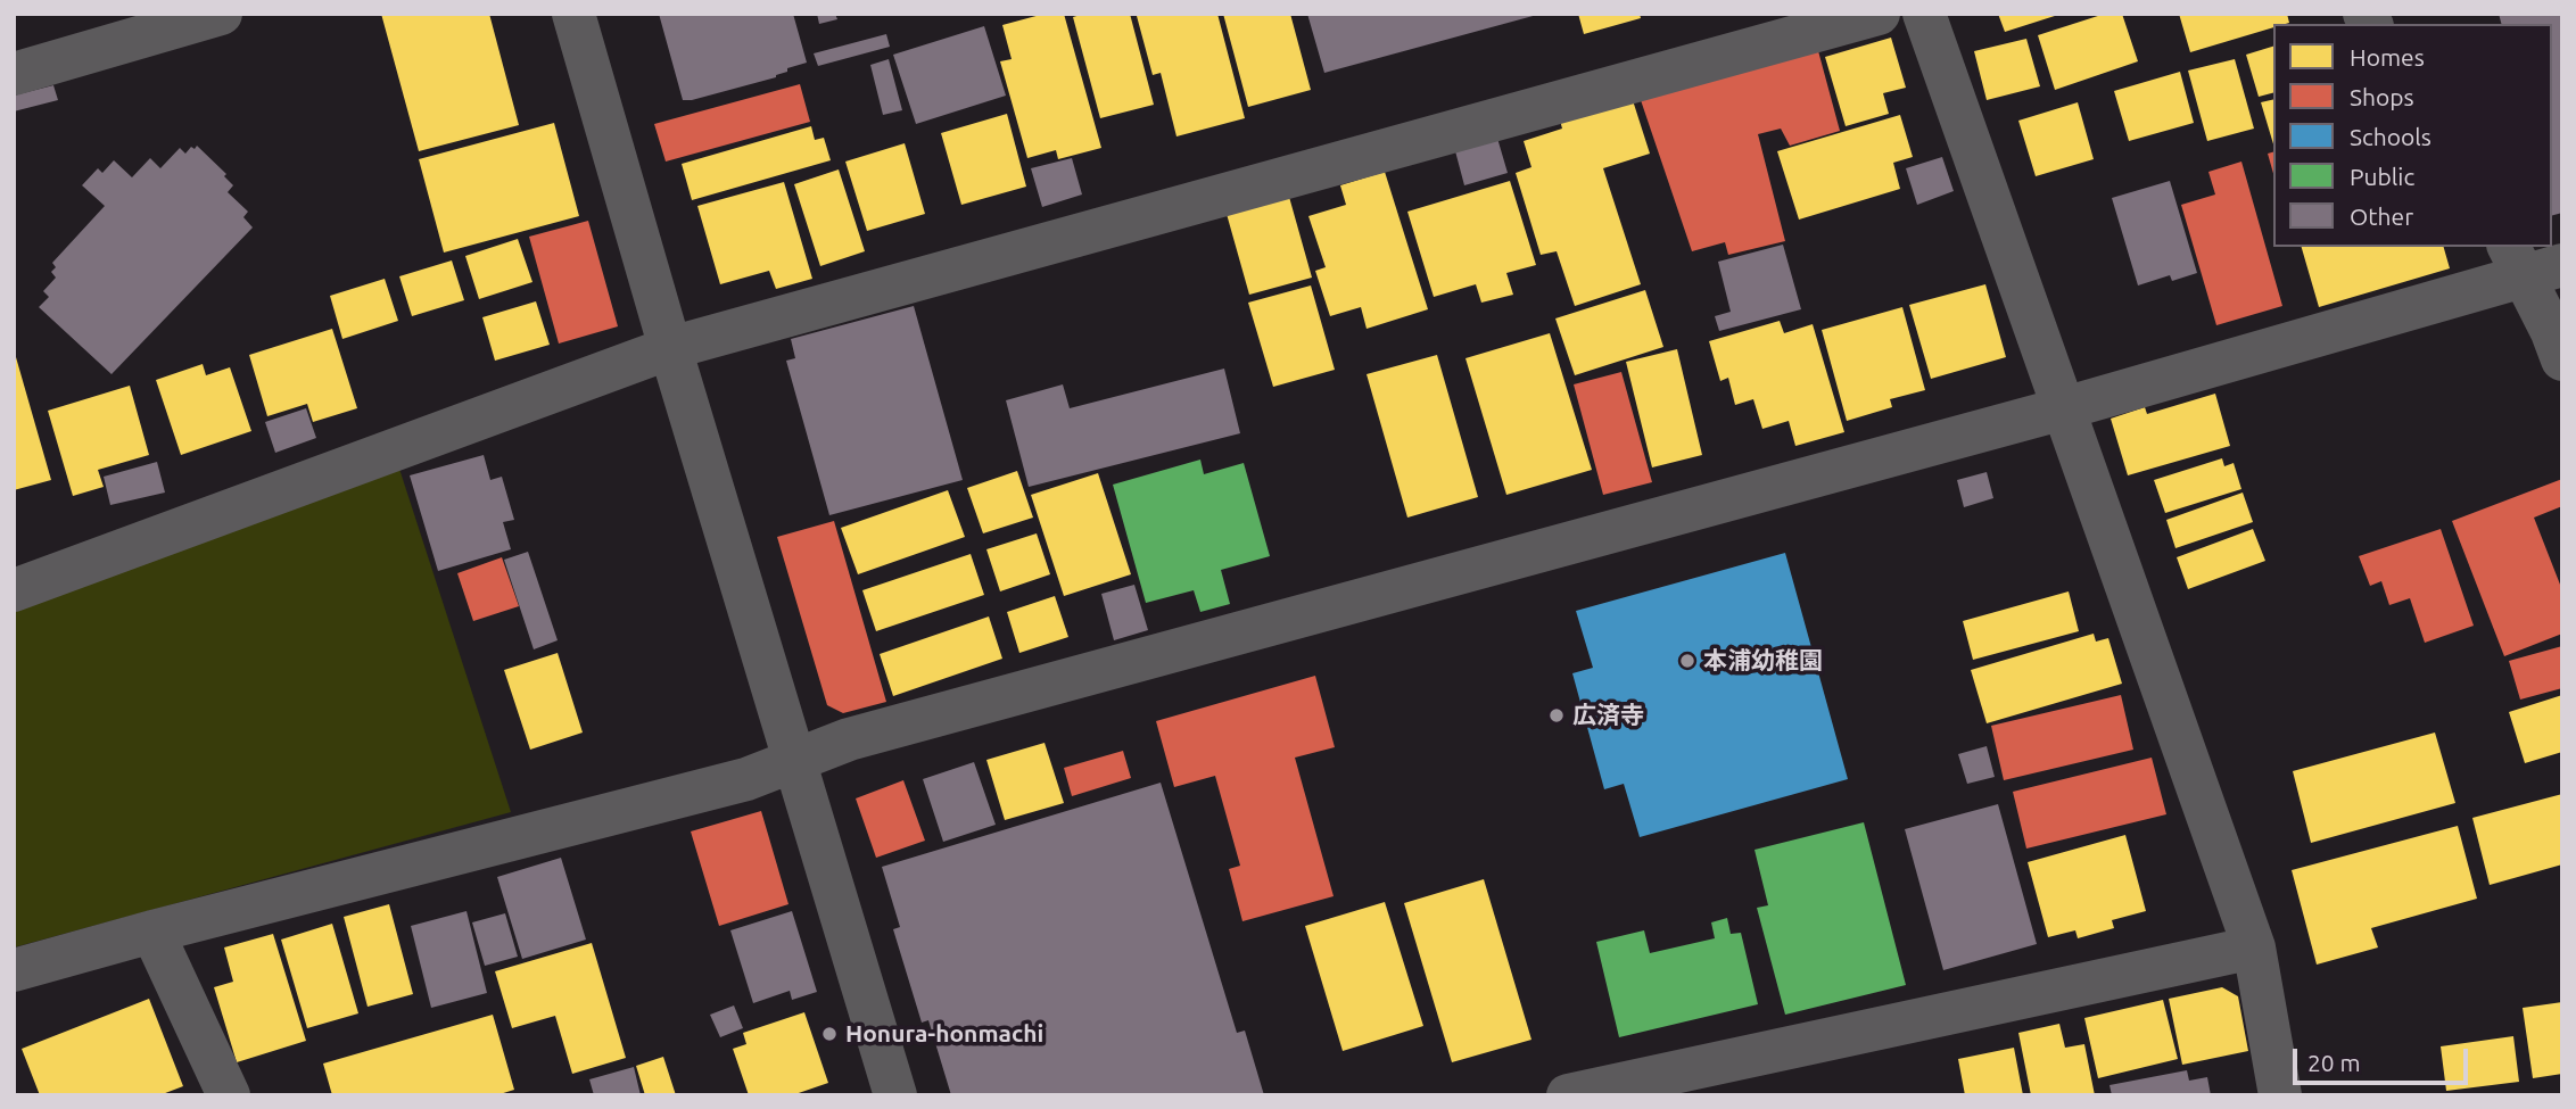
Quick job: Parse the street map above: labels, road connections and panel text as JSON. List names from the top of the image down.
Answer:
{
  "places": ["本浦幼稚園", "広済寺", "Honura-honmachi"],
  "legend": [
    "Homes",
    "Shops",
    "Schools",
    "Public",
    "Other"
  ],
  "scale_bar": "20 m"
}
